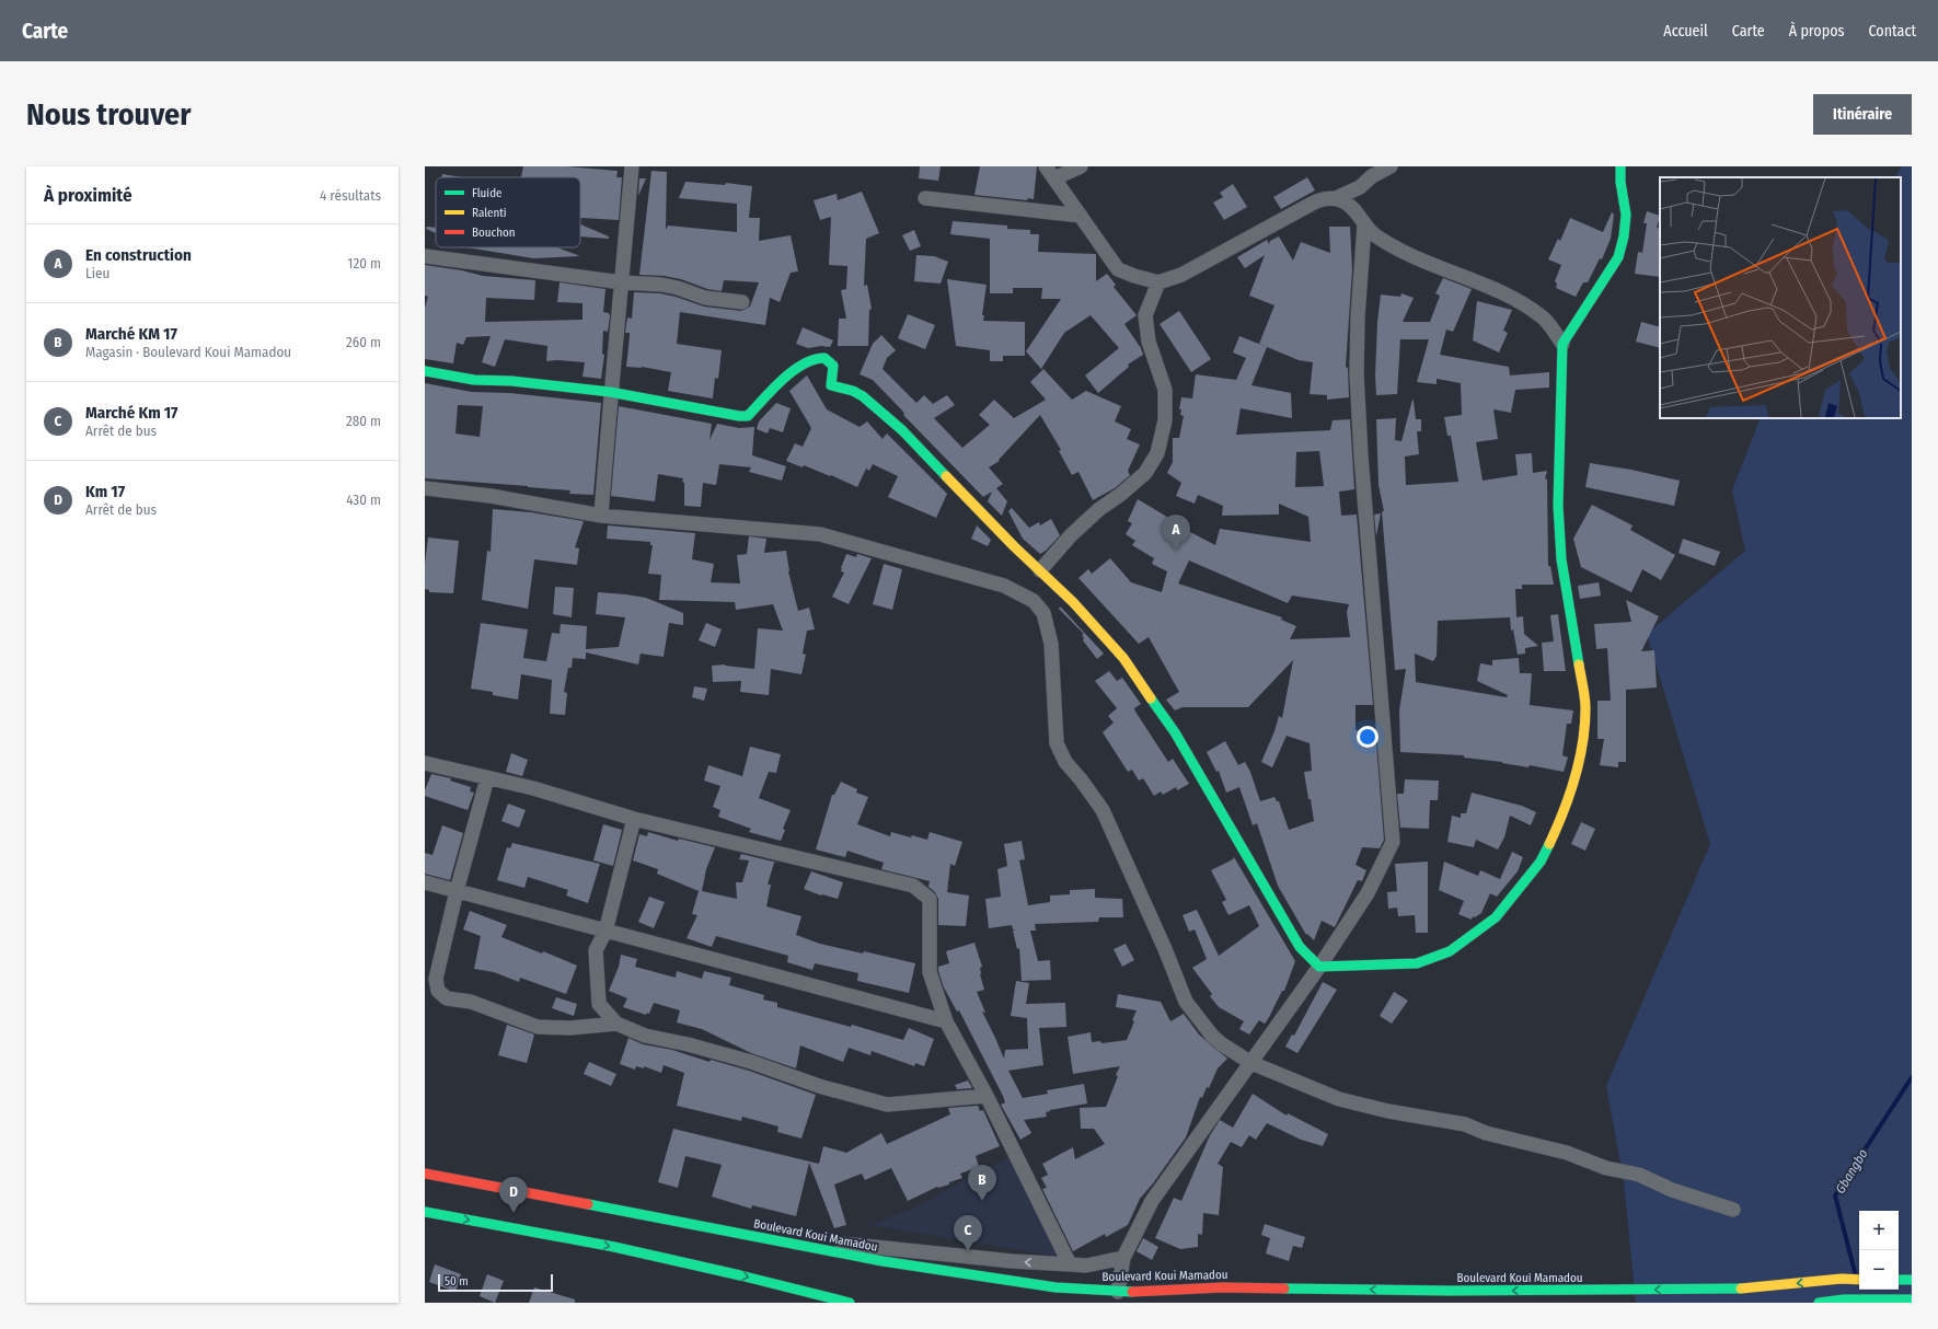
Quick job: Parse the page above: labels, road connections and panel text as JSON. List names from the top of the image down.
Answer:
{
  "streets": {
    "street": ["Boulevard Koui Mamadou"]
  },
  "one_way": ["Boulevard Koui Mamadou"],
  "water": ["Gbangbo"],
  "legend": ["Fluide", "Ralenti", "Bouchon"],
  "scale_bar": "50 m",
  "page": {
    "header": "Carte",
    "nav": [
      "Accueil",
      "Carte",
      "À propos",
      "Contact"
    ],
    "buttons": "Itinéraire",
    "title": "Nous trouver",
    "heading": ["À proximité", "4 résultats"],
    "list": [
      {
        "mark": "A",
        "name": "En construction",
        "note": "Lieu",
        "value": "120 m"
      },
      {
        "mark": "B",
        "name": "Marché KM 17",
        "note": "Magasin · Boulevard Koui Mamadou",
        "value": "260 m"
      },
      {
        "mark": "C",
        "name": "Marché Km 17",
        "note": "Arrêt de bus",
        "value": "280 m"
      },
      {
        "mark": "D",
        "name": "Km 17",
        "note": "Arrêt de bus",
        "value": "430 m"
      }
    ],
    "pins": [
      "A",
      "B",
      "D",
      "C"
    ],
    "map_buttons": ["+", "−"],
    "scale": "50 m"
  }
}
